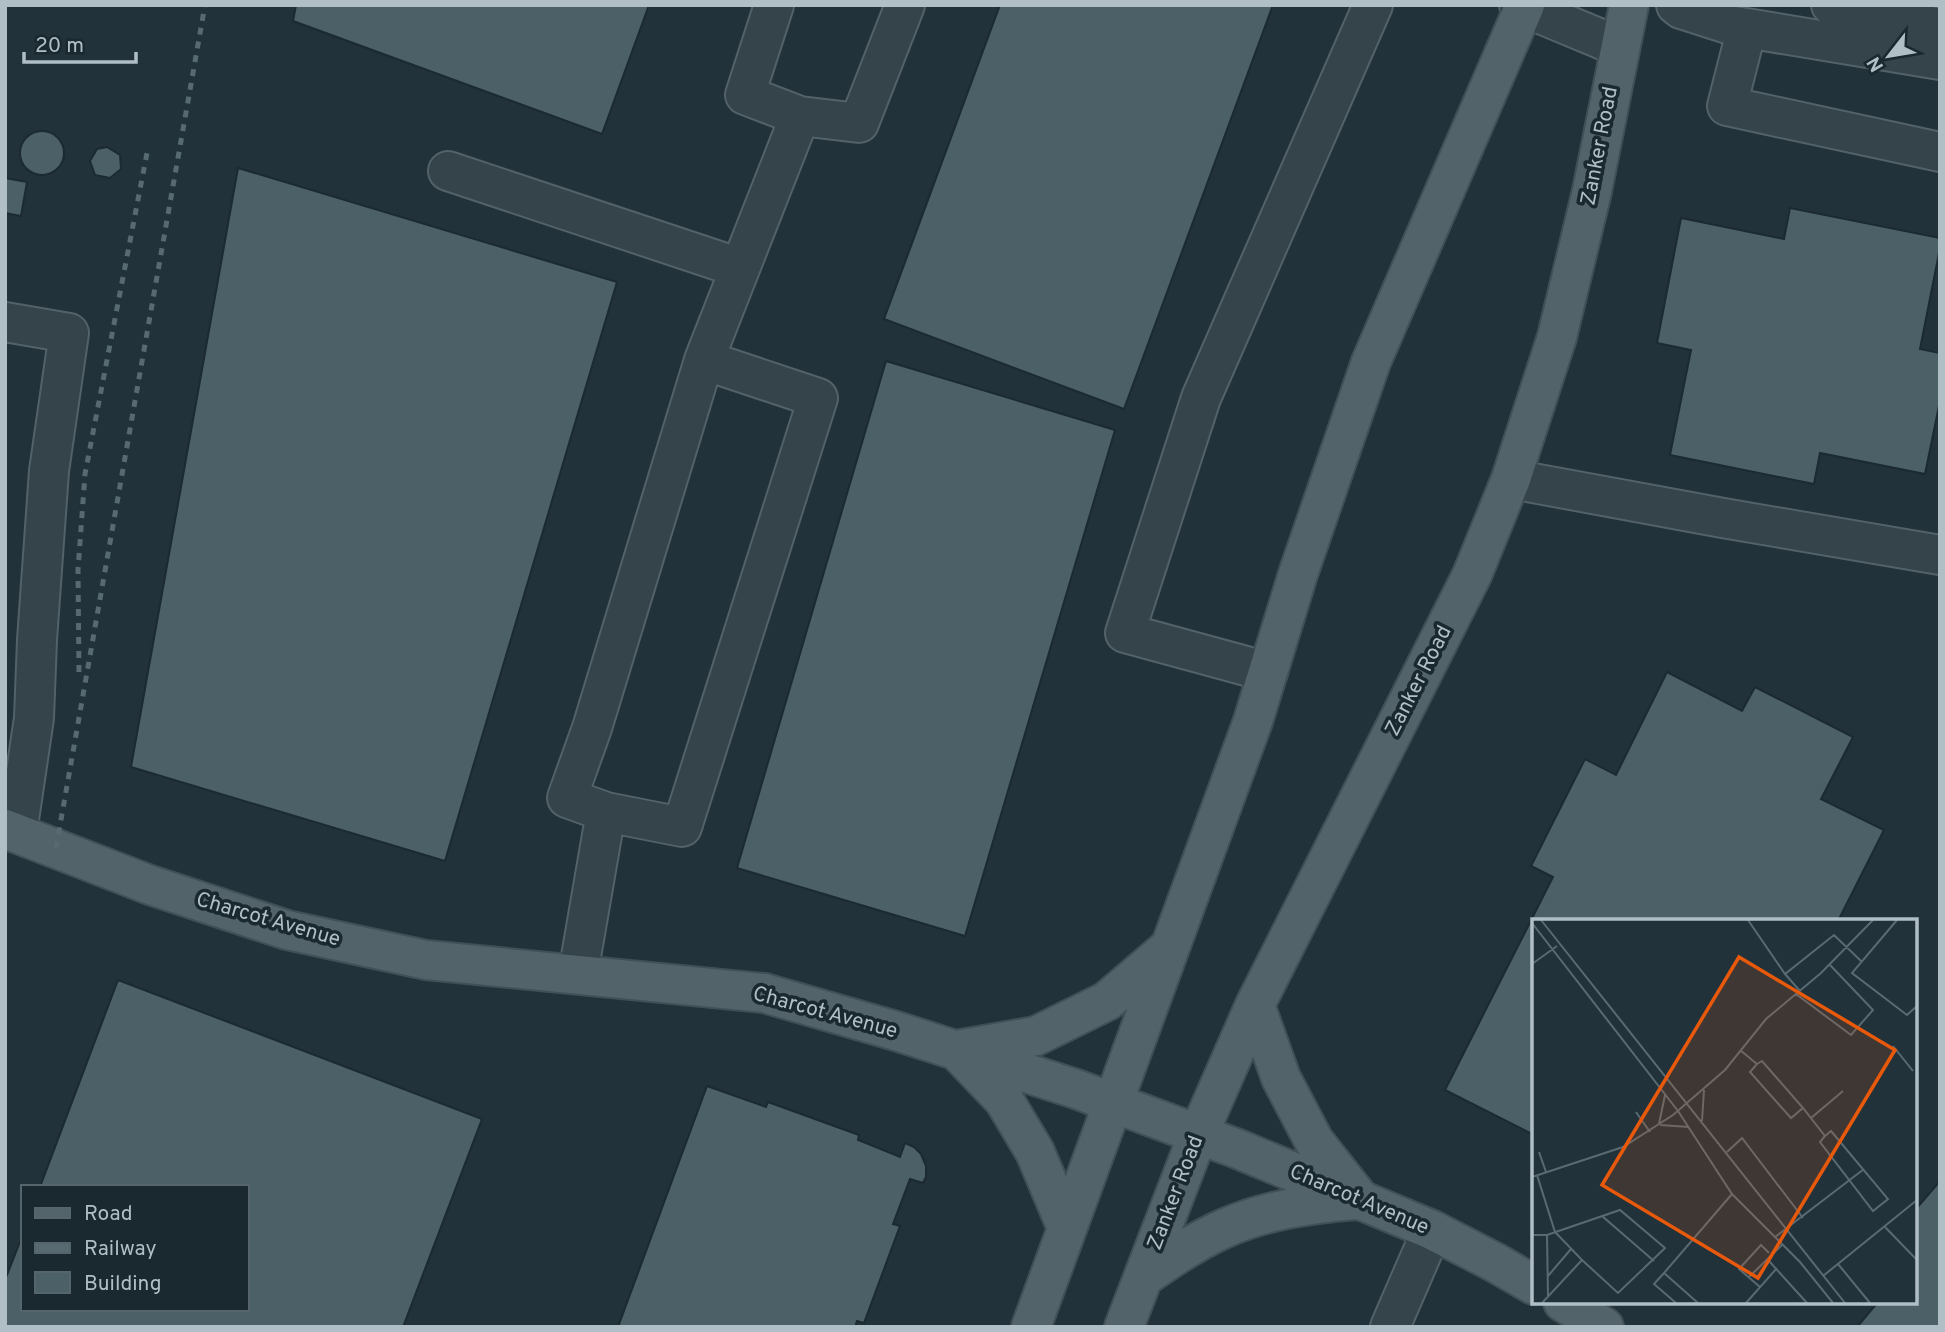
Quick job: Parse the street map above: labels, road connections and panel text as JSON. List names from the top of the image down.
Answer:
{
  "streets": {
    "main road": ["Zanker Road", "Charcot Avenue"]
  },
  "crossings": [
    ["Zanker Road", "Charcot Avenue"]
  ],
  "legend": ["Road", "Railway", "Building"],
  "scale_bar": "20 m",
  "north": "bottom left"
}
